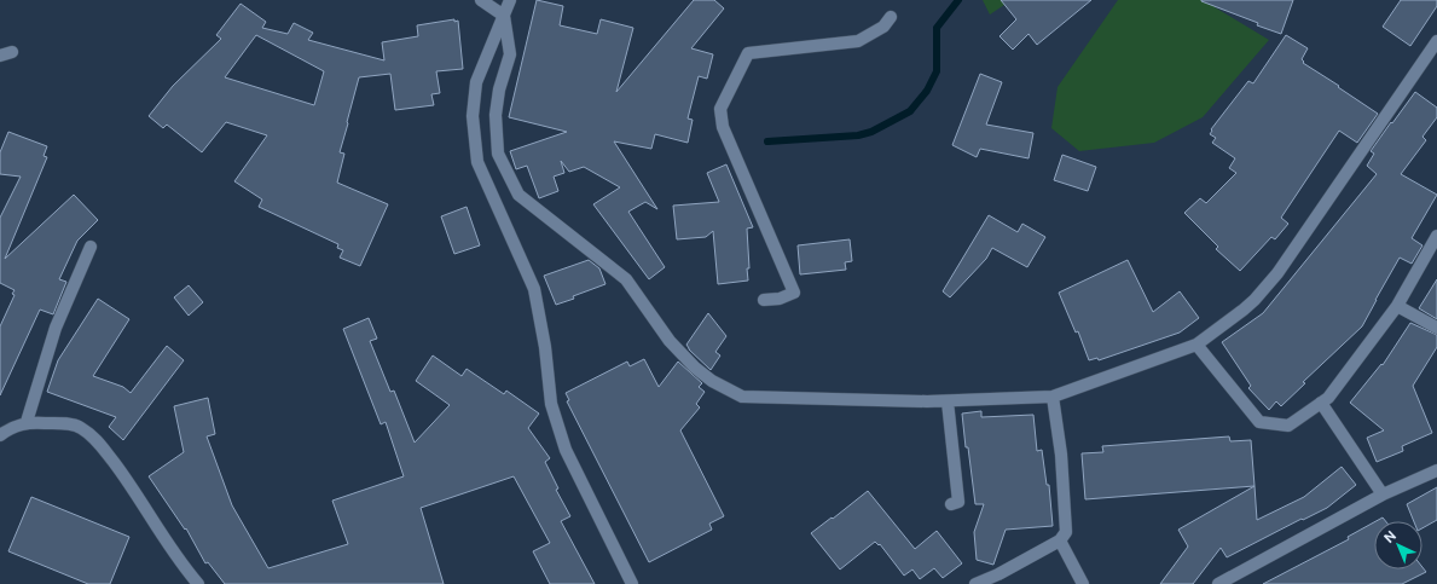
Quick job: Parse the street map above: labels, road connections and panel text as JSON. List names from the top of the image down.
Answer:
{
  "north": "top left"
}
